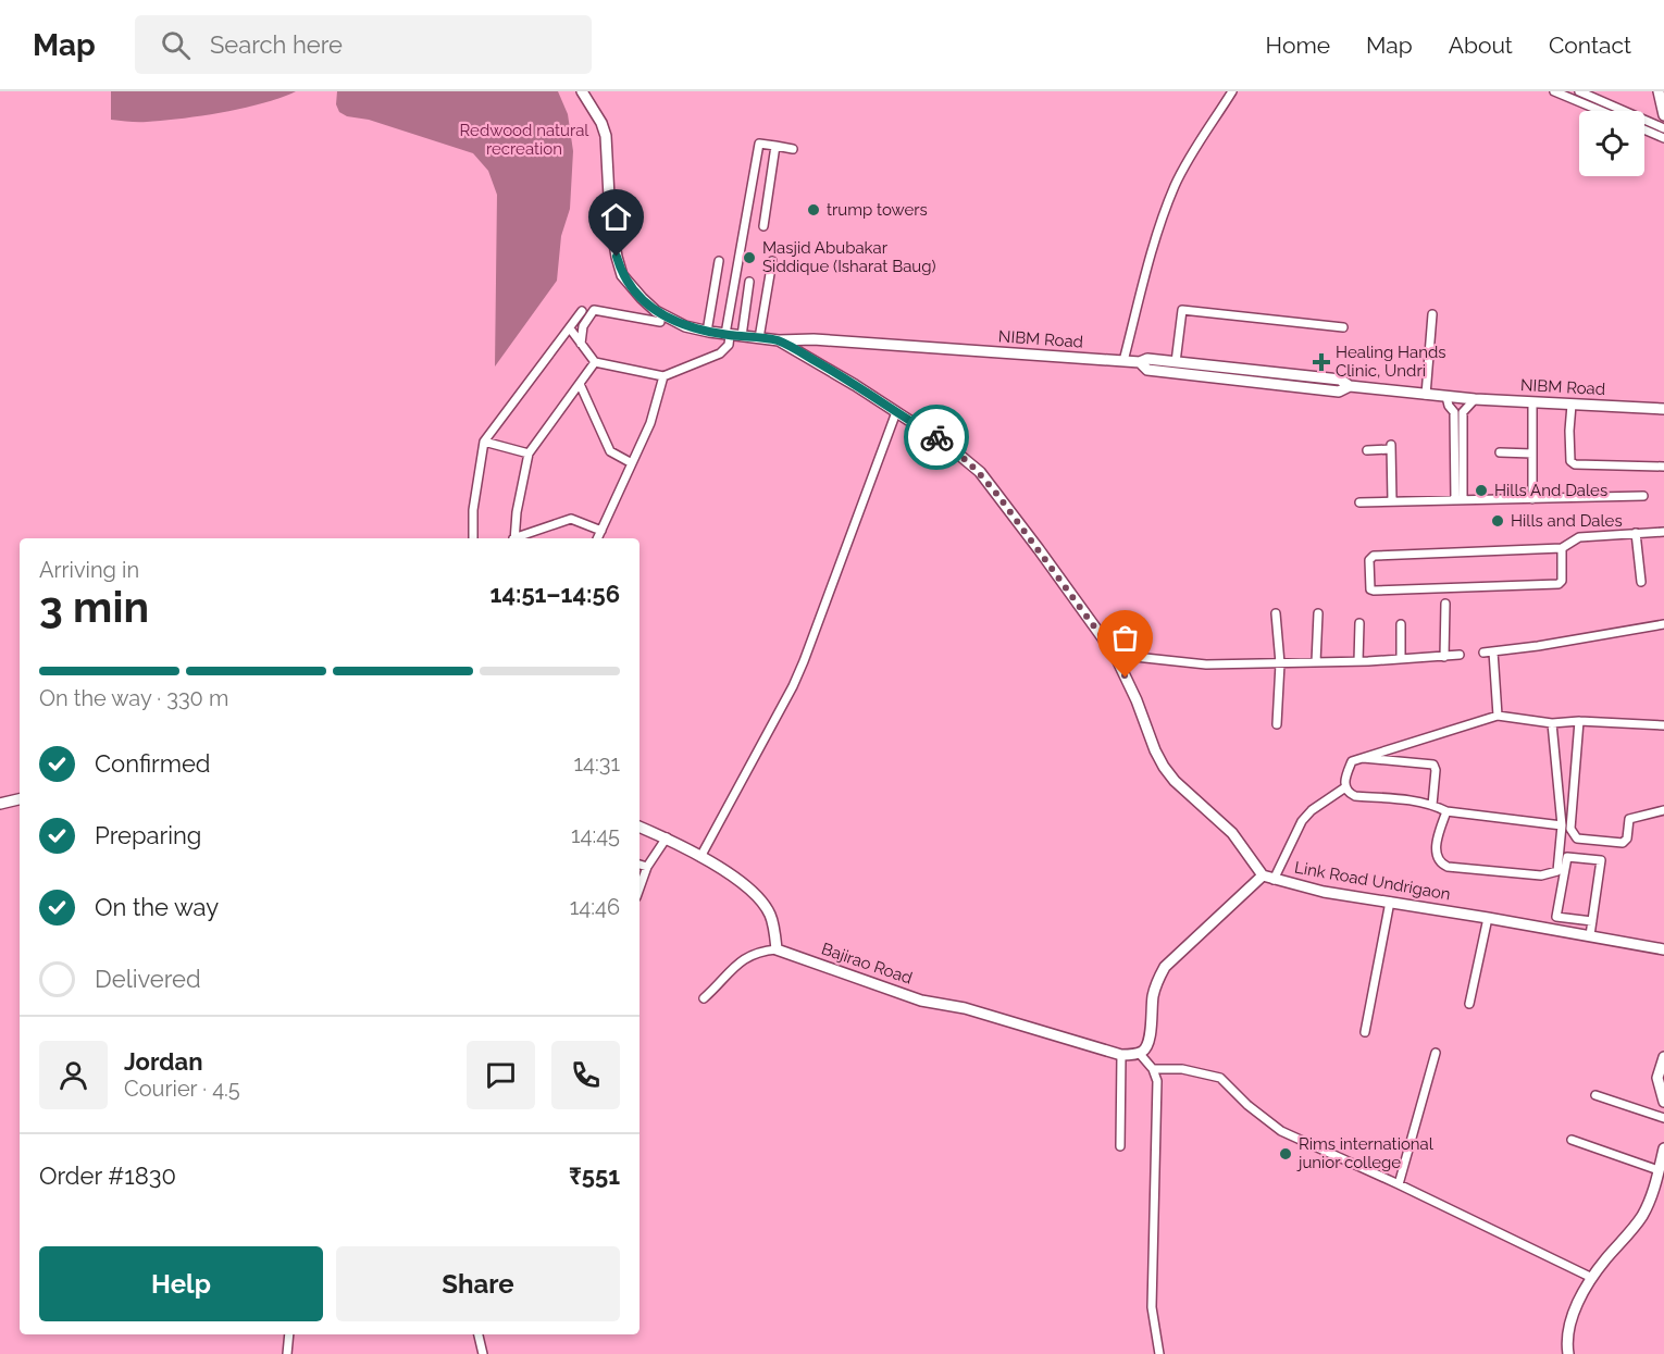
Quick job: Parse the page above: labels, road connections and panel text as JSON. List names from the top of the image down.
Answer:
{
  "streets": {
    "street": ["NIBM Road", "Link Road Undrigaon", "Bajirao Road"]
  },
  "parks": ["Redwood natural recreation"],
  "places": {
    "other": [
      "trump towers",
      "Masjid Abubakar Siddique (Isharat Baug)",
      "Hills And Dales",
      "Hills and Dales",
      "Rims international junior college"
    ],
    "health": ["Healing Hands Clinic, Undri"]
  },
  "page": {
    "header": "Map",
    "search": "Search here",
    "nav": [
      "Home",
      "Map",
      "About",
      "Contact"
    ],
    "heading": ["3 min", "Arriving in", "14:51–14:56"],
    "panel": [
      "Jordan",
      "Courier · 4.5",
      "Order #1830",
      "₹551"
    ],
    "bar": "On the way · 330 m",
    "list": [
      ["Confirmed", "14:31"],
      ["Preparing", "14:45"],
      ["On the way", "14:46"],
      "Delivered"
    ],
    "buttons": ["Help", "Share"]
  }
}
